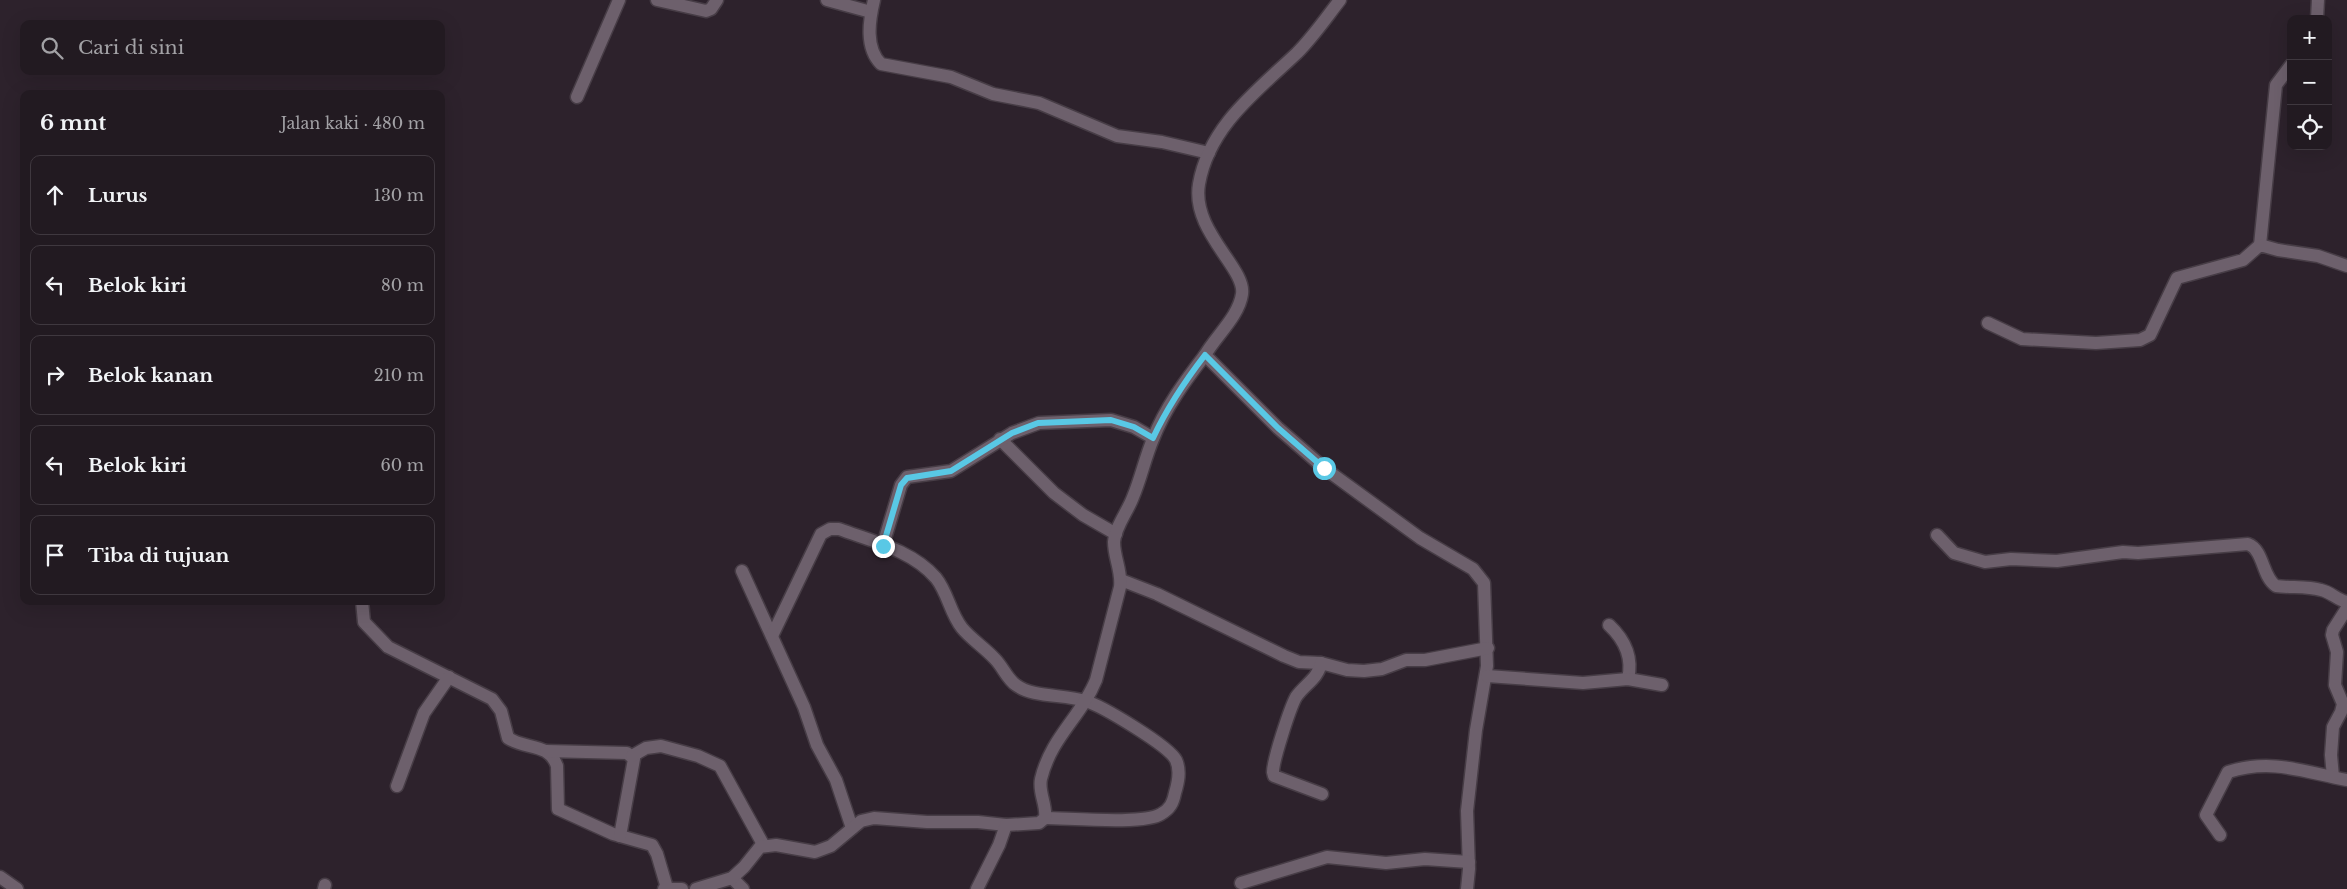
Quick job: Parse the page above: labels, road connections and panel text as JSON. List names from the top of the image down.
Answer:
{
  "page": {
    "map_buttons": ["+", "−"],
    "search": "Cari di sini",
    "heading": ["6 mnt", "Jalan kaki · 480 m"],
    "list": [
      ["Lurus", "130 m"],
      ["Belok kiri", "80 m"],
      ["Belok kanan", "210 m"],
      ["Belok kiri", "60 m"],
      "Tiba di tujuan"
    ]
  }
}
